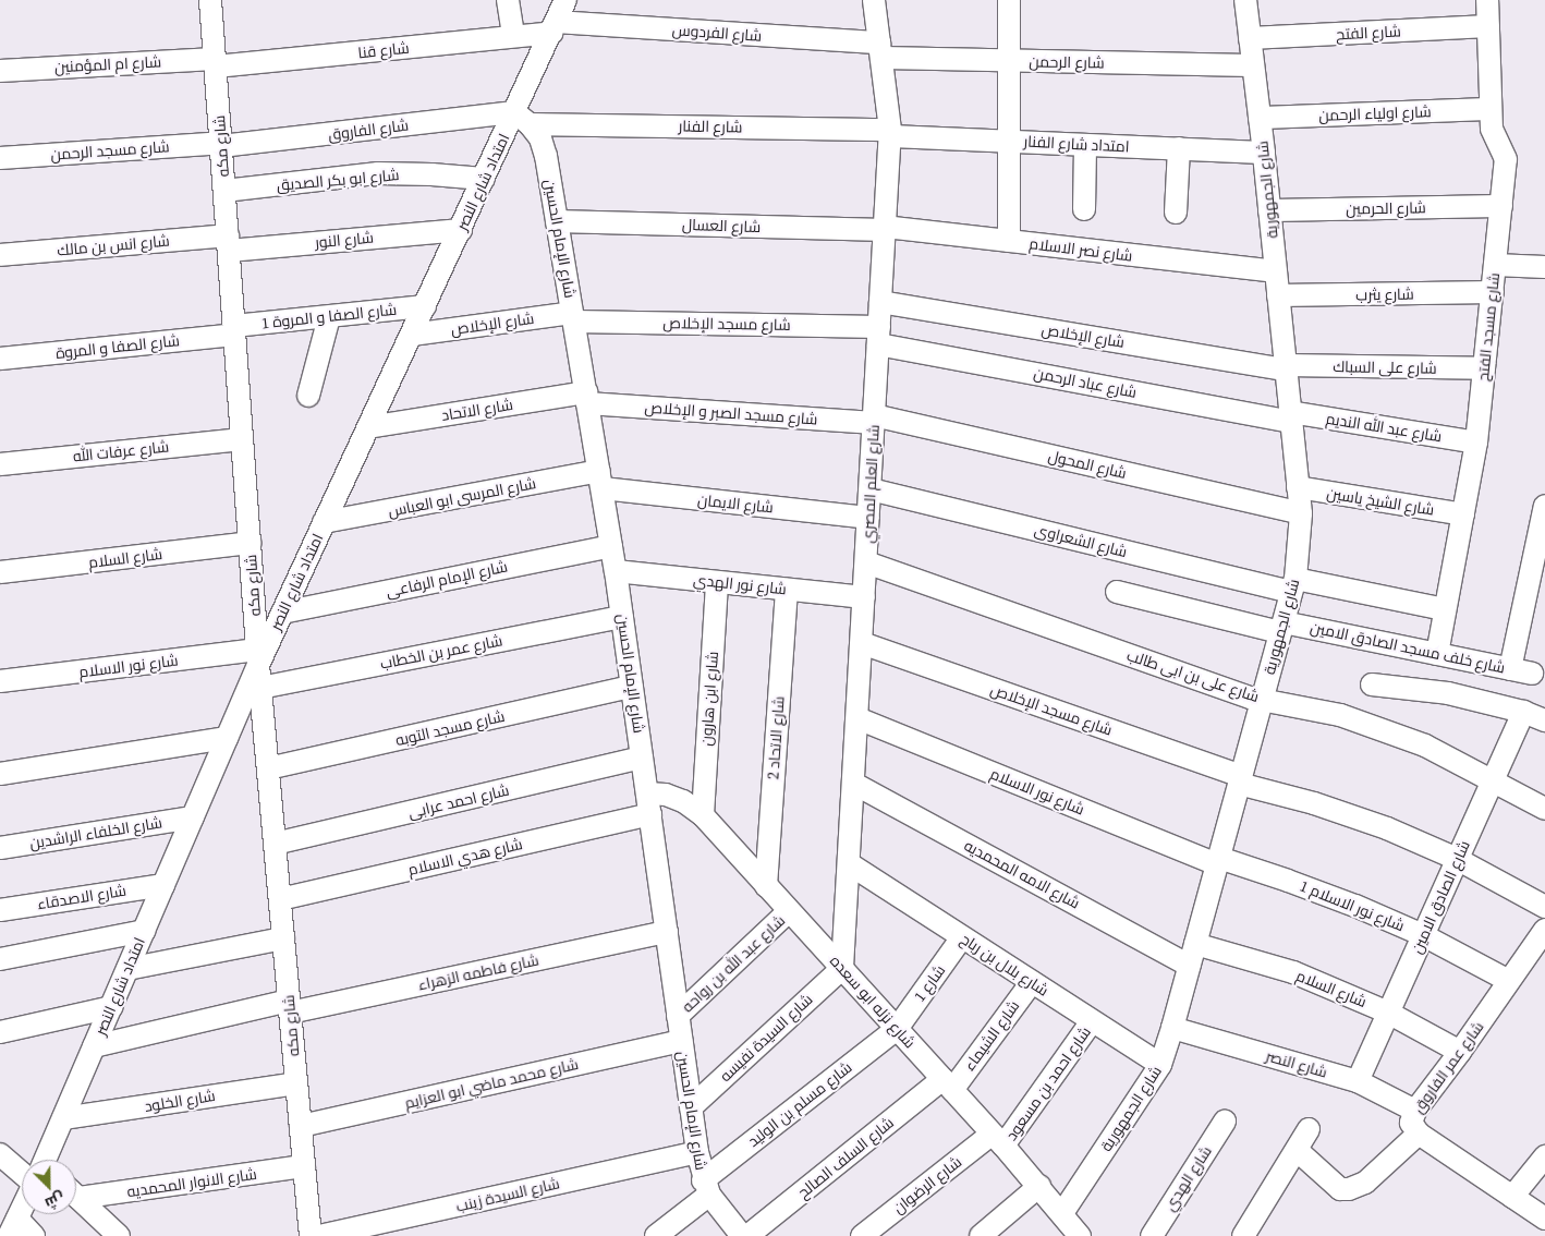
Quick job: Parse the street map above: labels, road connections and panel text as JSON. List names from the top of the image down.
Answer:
{
  "streets": {
    "street": [
      "شارع الفردوس",
      "شارع الفتح",
      "شارع قنا",
      "شارع الرحمن",
      "شارع ام المؤمنين",
      "شارع اولياء الرحمن",
      "شارع الفنار",
      "شارع الفاروق",
      "امتداد شارع الفنار",
      "شارع مكه",
      "شارع مسجد الرحمن",
      "شارع ابو بكر الصديق",
      "امتداد شارع النصر",
      "شارع الجمهورية",
      "شارع الحرمين",
      "شارع العسال",
      "شارع الإمام الحسين",
      "شارع النور",
      "شارع انس بن مالك",
      "شارع نصر الاسلام",
      "شارع يثرب",
      "شارع الصفا و المروة 1",
      "شارع الإخلاص",
      "شارع مسجد الإخلاص",
      "شارع مسجد الفتح",
      "شارع الصفا و المروة",
      "شارع على السباك",
      "شارع عباد الرحمن",
      "شارع الاتحاد",
      "شارع مسجد الصبر و الإخلاص",
      "شارع عبد الله النديم",
      "شارع عرفات الله",
      "شارع المحول",
      "شارع العلم المصري",
      "شارع المرسى ابو العباس",
      "شارع الشيخ ياسين",
      "شارع الايمان",
      "شارع الشعراوى",
      "شارع السلام",
      "شارع الإمام الرفاعى",
      "شارع نور الهدي",
      "شارع خلف مسجد الصادق الامين",
      "شارع عمر بن الخطاب",
      "شارع نور الاسلام",
      "شارع على بن ابى طالب",
      "شارع ابن هارون",
      "شارع مسجد التوبه",
      "شارع الاتحاد 2",
      "شارع احمد عرابى",
      "شارع الخلفاء الراشدين",
      "شارع هدي الاسلام",
      "شارع الامه المحمديه",
      "شارع الاصدقاء",
      "شارع الصادق الامين",
      "شارع نور الاسلام 1",
      "شارع عبد الله بن رواحه",
      "شارع بلال بن رباح",
      "شارع فاطمه الزهراء",
      "شارع 1",
      "شارع نزله ابو سعده",
      "شارع الشيماء",
      "شارع السيدة نفيسه",
      "شارع النصر",
      "شارع عمر الفاروق",
      "شارع محمد ماضي ابو العزايم",
      "شارع احمد بن مسعود",
      "شارع الخلود",
      "شارع مسلم بن الوليد",
      "شارع السلف الصالح",
      "شارع الهدي",
      "شارع الانوار المحمديه",
      "شارع الرضوان",
      "شارع السيدة زينب"
    ]
  },
  "crossings": [
    ["شارع الفردوس", "شارع قنا"],
    ["شارع الفردوس", "شارع الرحمن"],
    ["شارع الفردوس", "امتداد شارع النصر"],
    ["شارع الفردوس", "شارع العلم المصري"],
    ["شارع الفتح", "شارع الجمهورية"],
    ["شارع الفتح", "شارع مسجد الفتح"],
    ["شارع قنا", "شارع ام المؤمنين"],
    ["شارع قنا", "شارع مكه"],
    ["شارع قنا", "امتداد شارع النصر"],
    ["شارع الرحمن", "شارع الجمهورية"],
    ["شارع الرحمن", "شارع العلم المصري"],
    ["شارع ام المؤمنين", "شارع مكه"],
    ["شارع اولياء الرحمن", "شارع الجمهورية"],
    ["شارع اولياء الرحمن", "شارع مسجد الفتح"],
    ["شارع الفنار", "شارع الفاروق"],
    ["شارع الفنار", "امتداد شارع الفنار"],
    ["شارع الفنار", "امتداد شارع النصر"],
    ["شارع الفنار", "شارع الإمام الحسين"],
    ["شارع الفنار", "شارع العلم المصري"],
    ["شارع الفاروق", "شارع مكه"],
    ["شارع الفاروق", "شارع مسجد الرحمن"],
    ["شارع الفاروق", "امتداد شارع النصر"],
    ["شارع الفاروق", "شارع الإمام الحسين"],
    ["امتداد شارع الفنار", "شارع الجمهورية"],
    ["امتداد شارع الفنار", "شارع العلم المصري"],
    ["شارع مكه", "شارع مسجد الرحمن"],
    ["شارع مكه", "شارع ابو بكر الصديق"],
    ["شارع مكه", "امتداد شارع النصر"],
    ["شارع مكه", "شارع النور"],
    ["شارع مكه", "شارع انس بن مالك"],
    ["شارع مكه", "شارع الصفا و المروة 1"],
    ["شارع مكه", "شارع الصفا و المروة"],
    ["شارع مكه", "شارع عرفات الله"],
    ["شارع مكه", "شارع السلام"],
    ["شارع مكه", "شارع عمر بن الخطاب"],
    ["شارع مكه", "شارع نور الاسلام"],
    ["شارع مكه", "شارع مسجد التوبه"],
    ["شارع مكه", "شارع احمد عرابى"],
    ["شارع مكه", "شارع هدي الاسلام"],
    ["شارع مكه", "شارع فاطمه الزهراء"],
    ["شارع مكه", "شارع محمد ماضي ابو العزايم"],
    ["شارع مكه", "شارع الخلود"],
    ["شارع مكه", "شارع الانوار المحمديه"],
    ["شارع ابو بكر الصديق", "امتداد شارع النصر"],
    ["امتداد شارع النصر", "شارع الإمام الحسين"],
    ["امتداد شارع النصر", "شارع النور"],
    ["امتداد شارع النصر", "شارع الصفا و المروة 1"],
    ["امتداد شارع النصر", "شارع الإخلاص"],
    ["امتداد شارع النصر", "شارع الاتحاد"],
    ["امتداد شارع النصر", "شارع المرسى ابو العباس"],
    ["امتداد شارع النصر", "شارع الإمام الرفاعى"],
    ["امتداد شارع النصر", "شارع نور الاسلام"],
    ["امتداد شارع النصر", "شارع الخلفاء الراشدين"],
    ["امتداد شارع النصر", "شارع الاصدقاء"],
    ["امتداد شارع النصر", "شارع فاطمه الزهراء"],
    ["امتداد شارع النصر", "شارع الخلود"],
    ["شارع الجمهورية", "شارع الحرمين"],
    ["شارع الجمهورية", "شارع نصر الاسلام"],
    ["شارع الجمهورية", "شارع يثرب"],
    ["شارع الجمهورية", "شارع الإخلاص"],
    ["شارع الجمهورية", "شارع مسجد الإخلاص"],
    ["شارع الجمهورية", "شارع على السباك"],
    ["شارع الجمهورية", "شارع عباد الرحمن"],
    ["شارع الجمهورية", "شارع عبد الله النديم"],
    ["شارع الجمهورية", "شارع المحول"],
    ["شارع الجمهورية", "شارع الشيخ ياسين"],
    ["شارع الجمهورية", "شارع الشعراوى"],
    ["شارع الجمهورية", "شارع السلام"],
    ["شارع الجمهورية", "شارع خلف مسجد الصادق الامين"],
    ["شارع الجمهورية", "شارع نور الاسلام"],
    ["شارع الجمهورية", "شارع على بن ابى طالب"],
    ["شارع الجمهورية", "شارع الامه المحمديه"],
    ["شارع الجمهورية", "شارع نور الاسلام 1"],
    ["شارع الجمهورية", "شارع بلال بن رباح"],
    ["شارع الجمهورية", "شارع نزله ابو سعده"],
    ["شارع الجمهورية", "شارع النصر"],
    ["شارع الحرمين", "شارع مسجد الفتح"],
    ["شارع العسال", "شارع الإمام الحسين"],
    ["شارع العسال", "شارع نصر الاسلام"],
    ["شارع العسال", "شارع العلم المصري"],
    ["شارع الإمام الحسين", "شارع الإخلاص"],
    ["شارع الإمام الحسين", "شارع مسجد الإخلاص"],
    ["شارع الإمام الحسين", "شارع الاتحاد"],
    ["شارع الإمام الحسين", "شارع مسجد الصبر و الإخلاص"],
    ["شارع الإمام الحسين", "شارع المرسى ابو العباس"],
    ["شارع الإمام الحسين", "شارع الايمان"],
    ["شارع الإمام الحسين", "شارع الإمام الرفاعى"],
    ["شارع الإمام الحسين", "شارع نور الهدي"],
    ["شارع الإمام الحسين", "شارع عمر بن الخطاب"],
    ["شارع الإمام الحسين", "شارع مسجد التوبه"],
    ["شارع الإمام الحسين", "شارع احمد عرابى"],
    ["شارع الإمام الحسين", "شارع هدي الاسلام"],
    ["شارع الإمام الحسين", "شارع عبد الله بن رواحه"],
    ["شارع الإمام الحسين", "شارع فاطمه الزهراء"],
    ["شارع الإمام الحسين", "شارع نزله ابو سعده"],
    ["شارع الإمام الحسين", "شارع السيدة نفيسه"],
    ["شارع الإمام الحسين", "شارع محمد ماضي ابو العزايم"],
    ["شارع الإمام الحسين", "شارع مسلم بن الوليد"],
    ["شارع الإمام الحسين", "شارع السيدة زينب"],
    ["شارع النور", "شارع انس بن مالك"],
    ["شارع نصر الاسلام", "شارع العلم المصري"],
    ["شارع يثرب", "شارع مسجد الفتح"],
    ["شارع الصفا و المروة 1", "شارع الصفا و المروة"],
    ["شارع الإخلاص", "شارع مسجد الإخلاص"],
    ["شارع الإخلاص", "شارع على السباك"],
    ["شارع الإخلاص", "شارع العلم المصري"],
    ["شارع مسجد الإخلاص", "شارع عباد الرحمن"],
    ["شارع مسجد الإخلاص", "شارع العلم المصري"],
    ["شارع مسجد الإخلاص", "شارع الصادق الامين"],
    ["شارع مسجد الفتح", "شارع على السباك"],
    ["شارع مسجد الفتح", "شارع عبد الله النديم"],
    ["شارع مسجد الفتح", "شارع الشيخ ياسين"],
    ["شارع مسجد الفتح", "شارع الشعراوى"],
    ["شارع مسجد الفتح", "شارع خلف مسجد الصادق الامين"],
    ["شارع عباد الرحمن", "شارع عبد الله النديم"],
    ["شارع عباد الرحمن", "شارع العلم المصري"],
    ["شارع الاتحاد", "شارع مسجد الصبر و الإخلاص"],
    ["شارع مسجد الصبر و الإخلاص", "شارع المحول"],
    ["شارع مسجد الصبر و الإخلاص", "شارع العلم المصري"],
    ["شارع المحول", "شارع العلم المصري"],
    ["شارع العلم المصري", "شارع الايمان"],
    ["شارع العلم المصري", "شارع الشعراوى"],
    ["شارع العلم المصري", "شارع نور الهدي"],
    ["شارع العلم المصري", "شارع نور الاسلام"],
    ["شارع العلم المصري", "شارع على بن ابى طالب"],
    ["شارع العلم المصري", "شارع الامه المحمديه"],
    ["شارع العلم المصري", "شارع بلال بن رباح"],
    ["شارع العلم المصري", "شارع نزله ابو سعده"],
    ["شارع العلم المصري", "شارع السيدة نفيسه"],
    ["شارع المرسى ابو العباس", "شارع الايمان"],
    ["شارع السلام", "شارع الصادق الامين"],
    ["شارع السلام", "شارع عمر الفاروق"],
    ["شارع نور الهدي", "شارع ابن هارون"],
    ["شارع نور الهدي", "شارع الاتحاد 2"],
    ["شارع نور الاسلام", "شارع نور الاسلام 1"],
    ["شارع على بن ابى طالب", "شارع الصادق الامين"],
    ["شارع ابن هارون", "شارع نزله ابو سعده"],
    ["شارع الاتحاد 2", "شارع نزله ابو سعده"],
    ["شارع هدي الاسلام", "شارع نزله ابو سعده"],
    ["شارع الصادق الامين", "شارع نور الاسلام 1"],
    ["شارع الصادق الامين", "شارع النصر"],
    ["شارع نور الاسلام 1", "شارع عمر الفاروق"],
    ["شارع عبد الله بن رواحه", "شارع نزله ابو سعده"],
    ["شارع بلال بن رباح", "شارع 1"],
    ["شارع بلال بن رباح", "شارع الشيماء"],
    ["شارع بلال بن رباح", "شارع احمد بن مسعود"],
    ["شارع 1", "شارع نزله ابو سعده"],
    ["شارع 1", "شارع مسلم بن الوليد"],
    ["شارع نزله ابو سعده", "شارع الشيماء"],
    ["شارع نزله ابو سعده", "شارع السيدة نفيسه"],
    ["شارع نزله ابو سعده", "شارع احمد بن مسعود"],
    ["شارع نزله ابو سعده", "شارع مسلم بن الوليد"],
    ["شارع نزله ابو سعده", "شارع السلف الصالح"],
    ["شارع نزله ابو سعده", "شارع الرضوان"],
    ["شارع الشيماء", "شارع السلف الصالح"],
    ["شارع النصر", "شارع عمر الفاروق"],
    ["شارع احمد بن مسعود", "شارع الرضوان"]
  ],
  "north": "bottom right"
}
